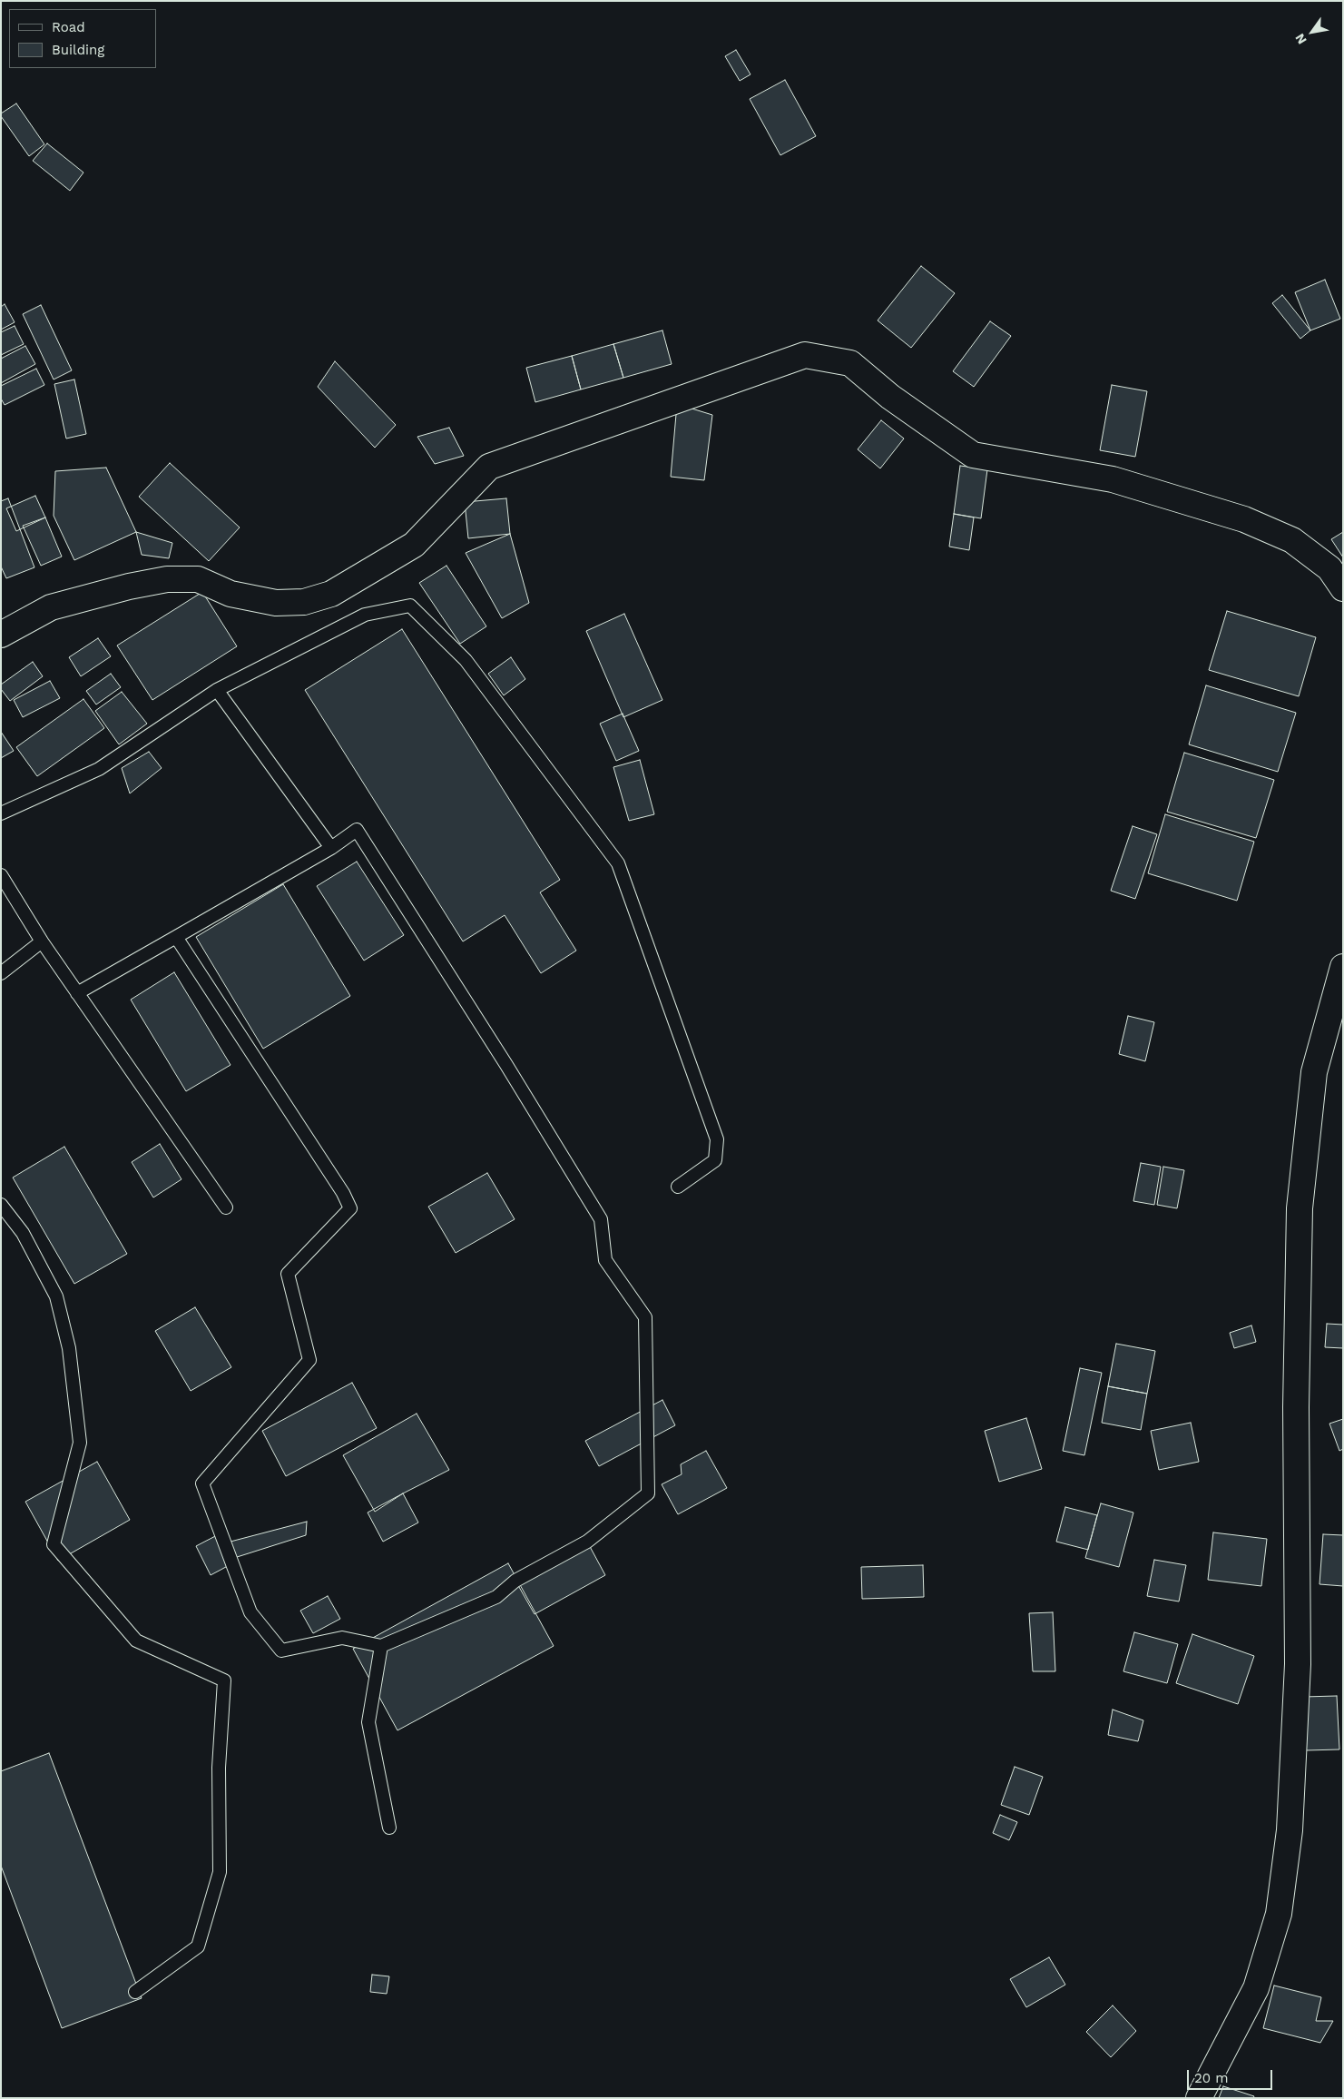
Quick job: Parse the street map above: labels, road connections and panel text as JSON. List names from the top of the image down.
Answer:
{
  "legend": ["Road", "Building"],
  "scale_bar": "20 m",
  "north": "bottom left"
}
